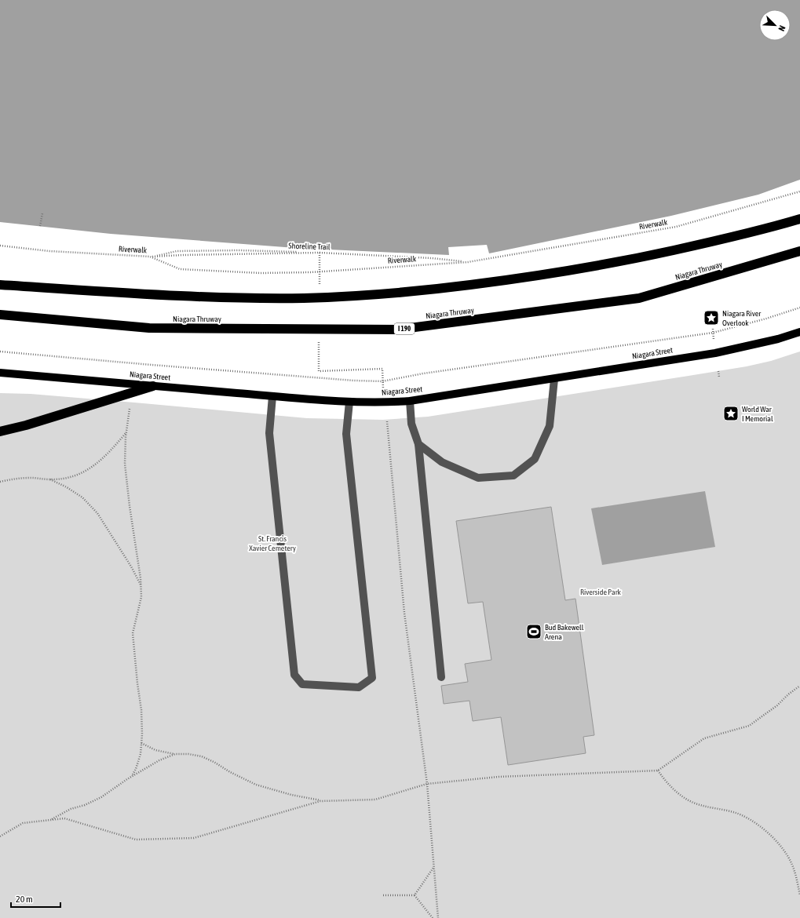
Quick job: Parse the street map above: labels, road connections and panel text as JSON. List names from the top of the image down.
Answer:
{
  "streets": {
    "highway": ["Niagara Thruway", "I 190"],
    "main road": ["Niagara Street"],
    "path": ["Riverwalk", "Shoreline Trail"]
  },
  "crossings": [
    ["Riverwalk", "Shoreline Trail"]
  ],
  "parks": ["St. Francis Xavier Cemetery", "Riverside Park"],
  "places": {
    "place": ["Niagara River Overlook", "World War I Memorial"],
    "sports": ["Bud Bakewell Arena"]
  },
  "scale_bar": "20 m",
  "north": "bottom right"
}
